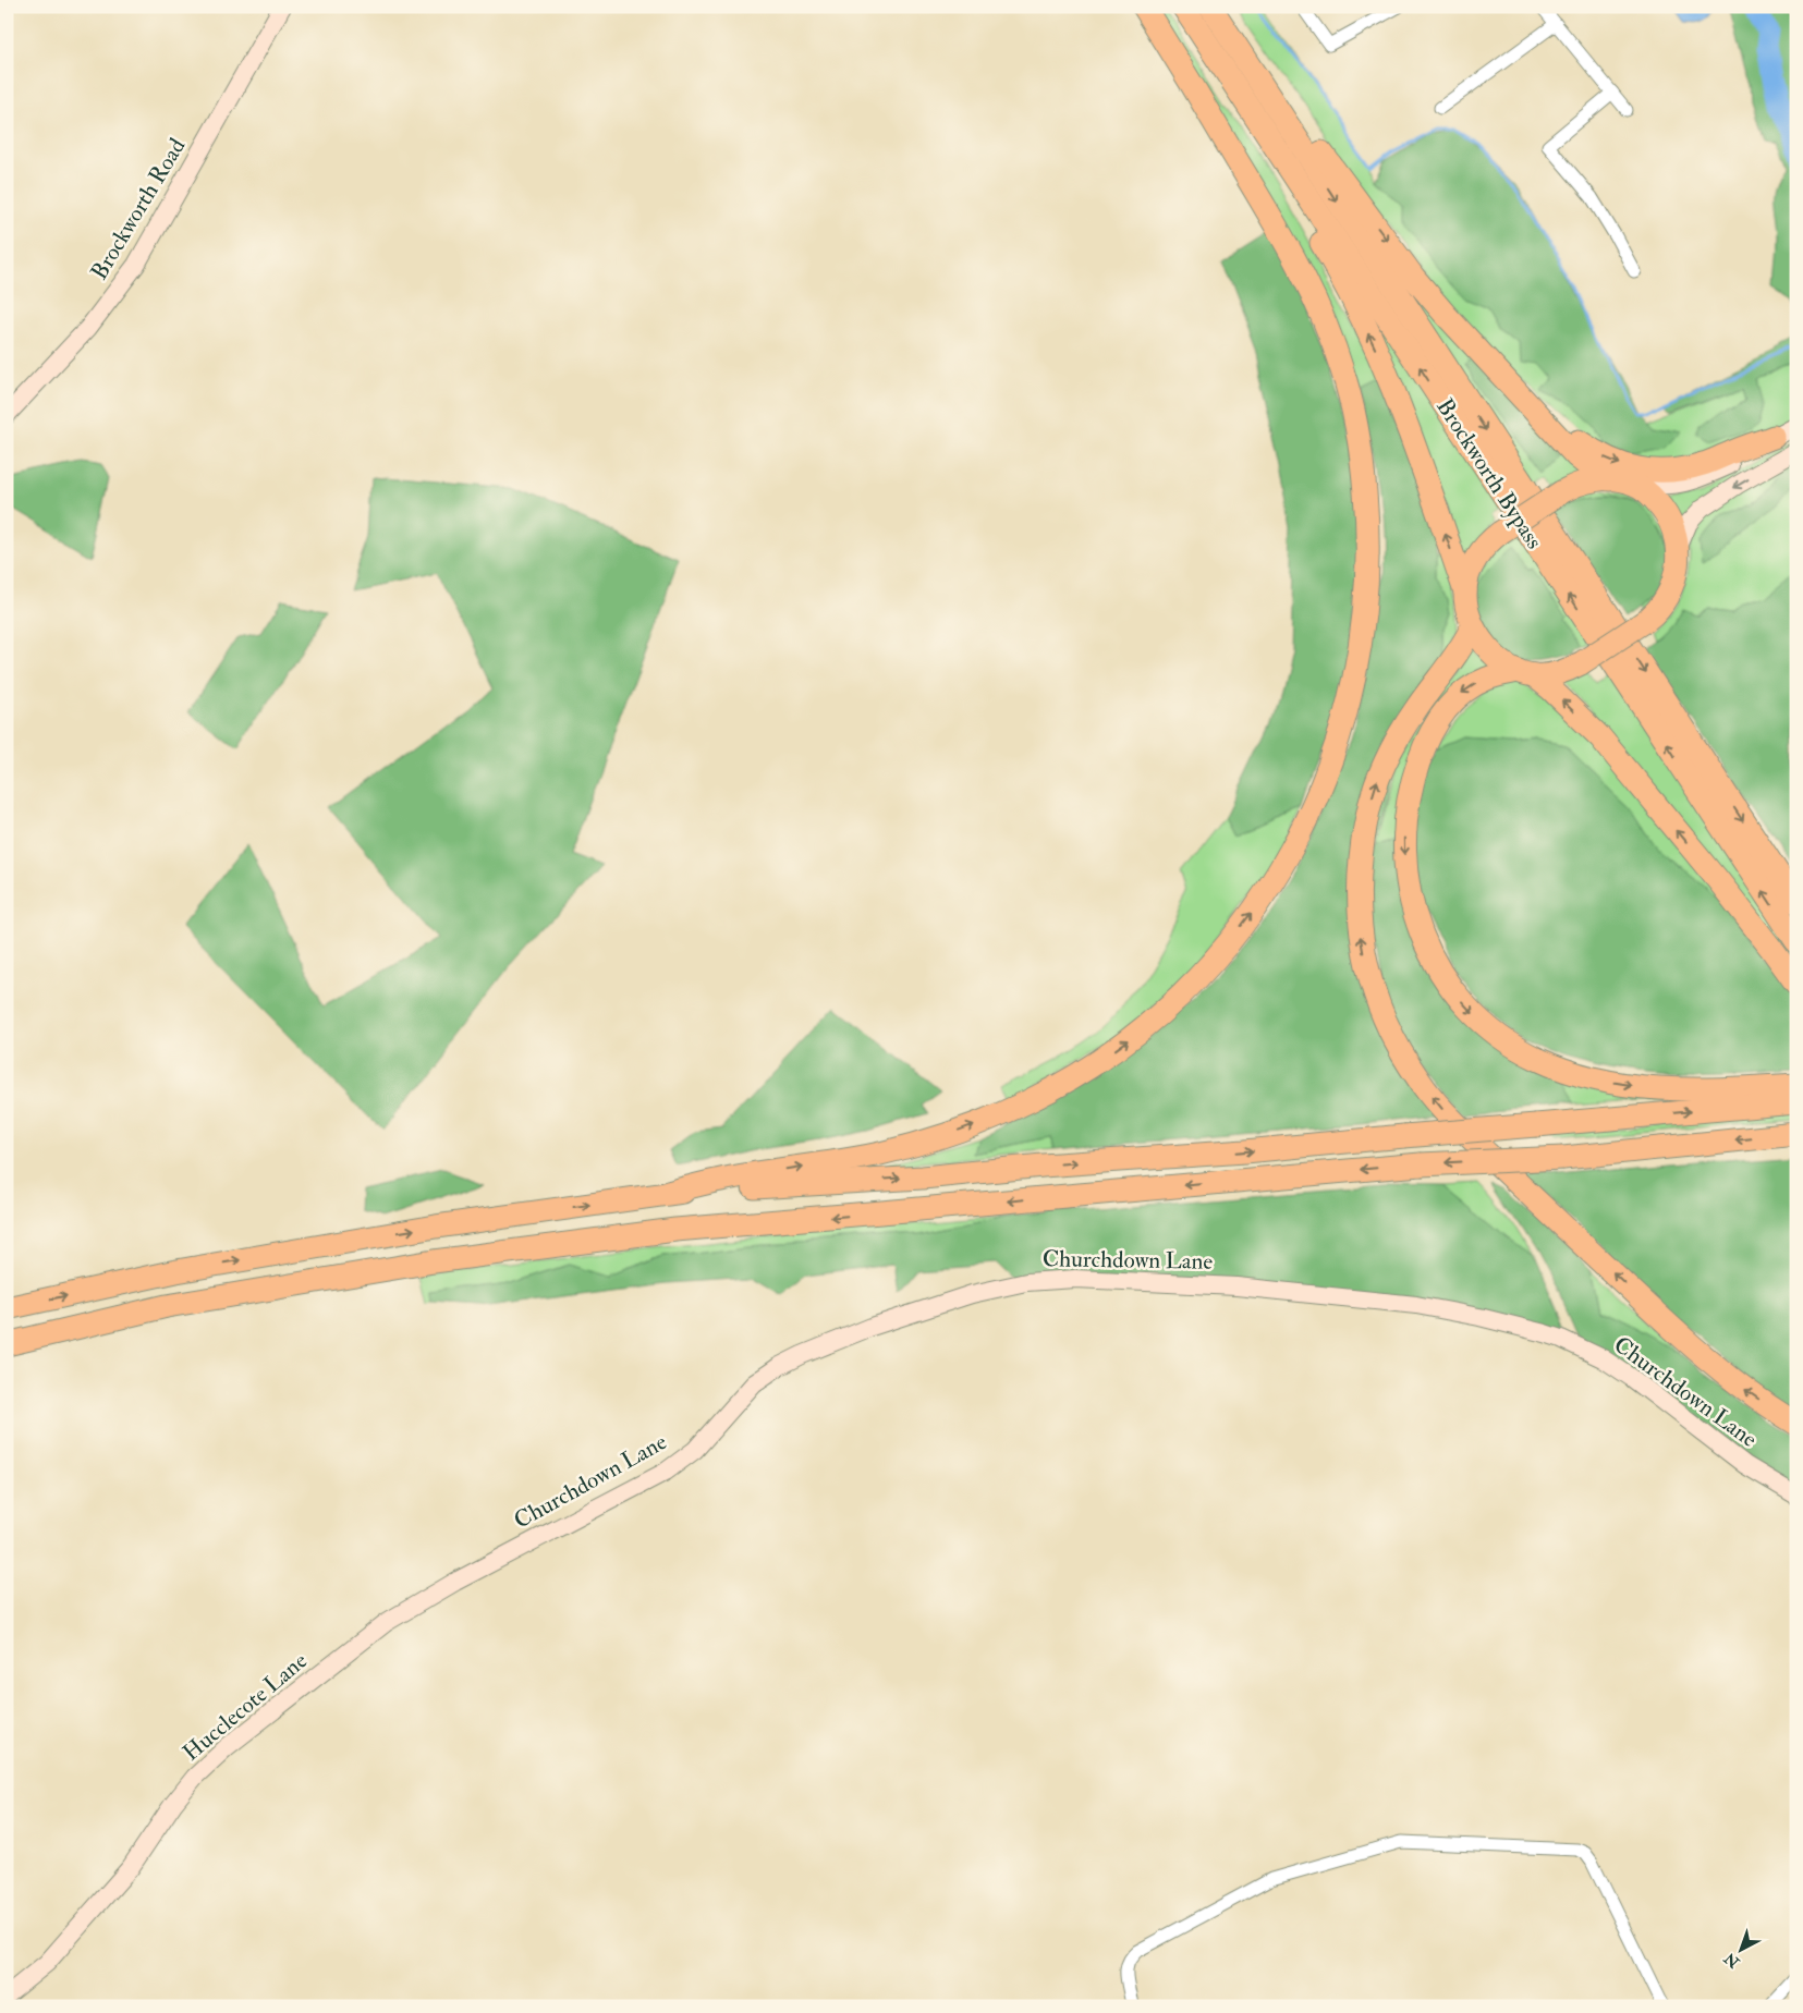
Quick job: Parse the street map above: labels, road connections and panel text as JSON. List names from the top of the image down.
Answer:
{
  "streets": {
    "highway": ["Brockworth Bypass"],
    "street": ["Brockworth Road", "Churchdown Lane", "Hucclecote Lane"]
  },
  "crossings": [
    ["Churchdown Lane", "Hucclecote Lane"]
  ],
  "north": "bottom left"
}
